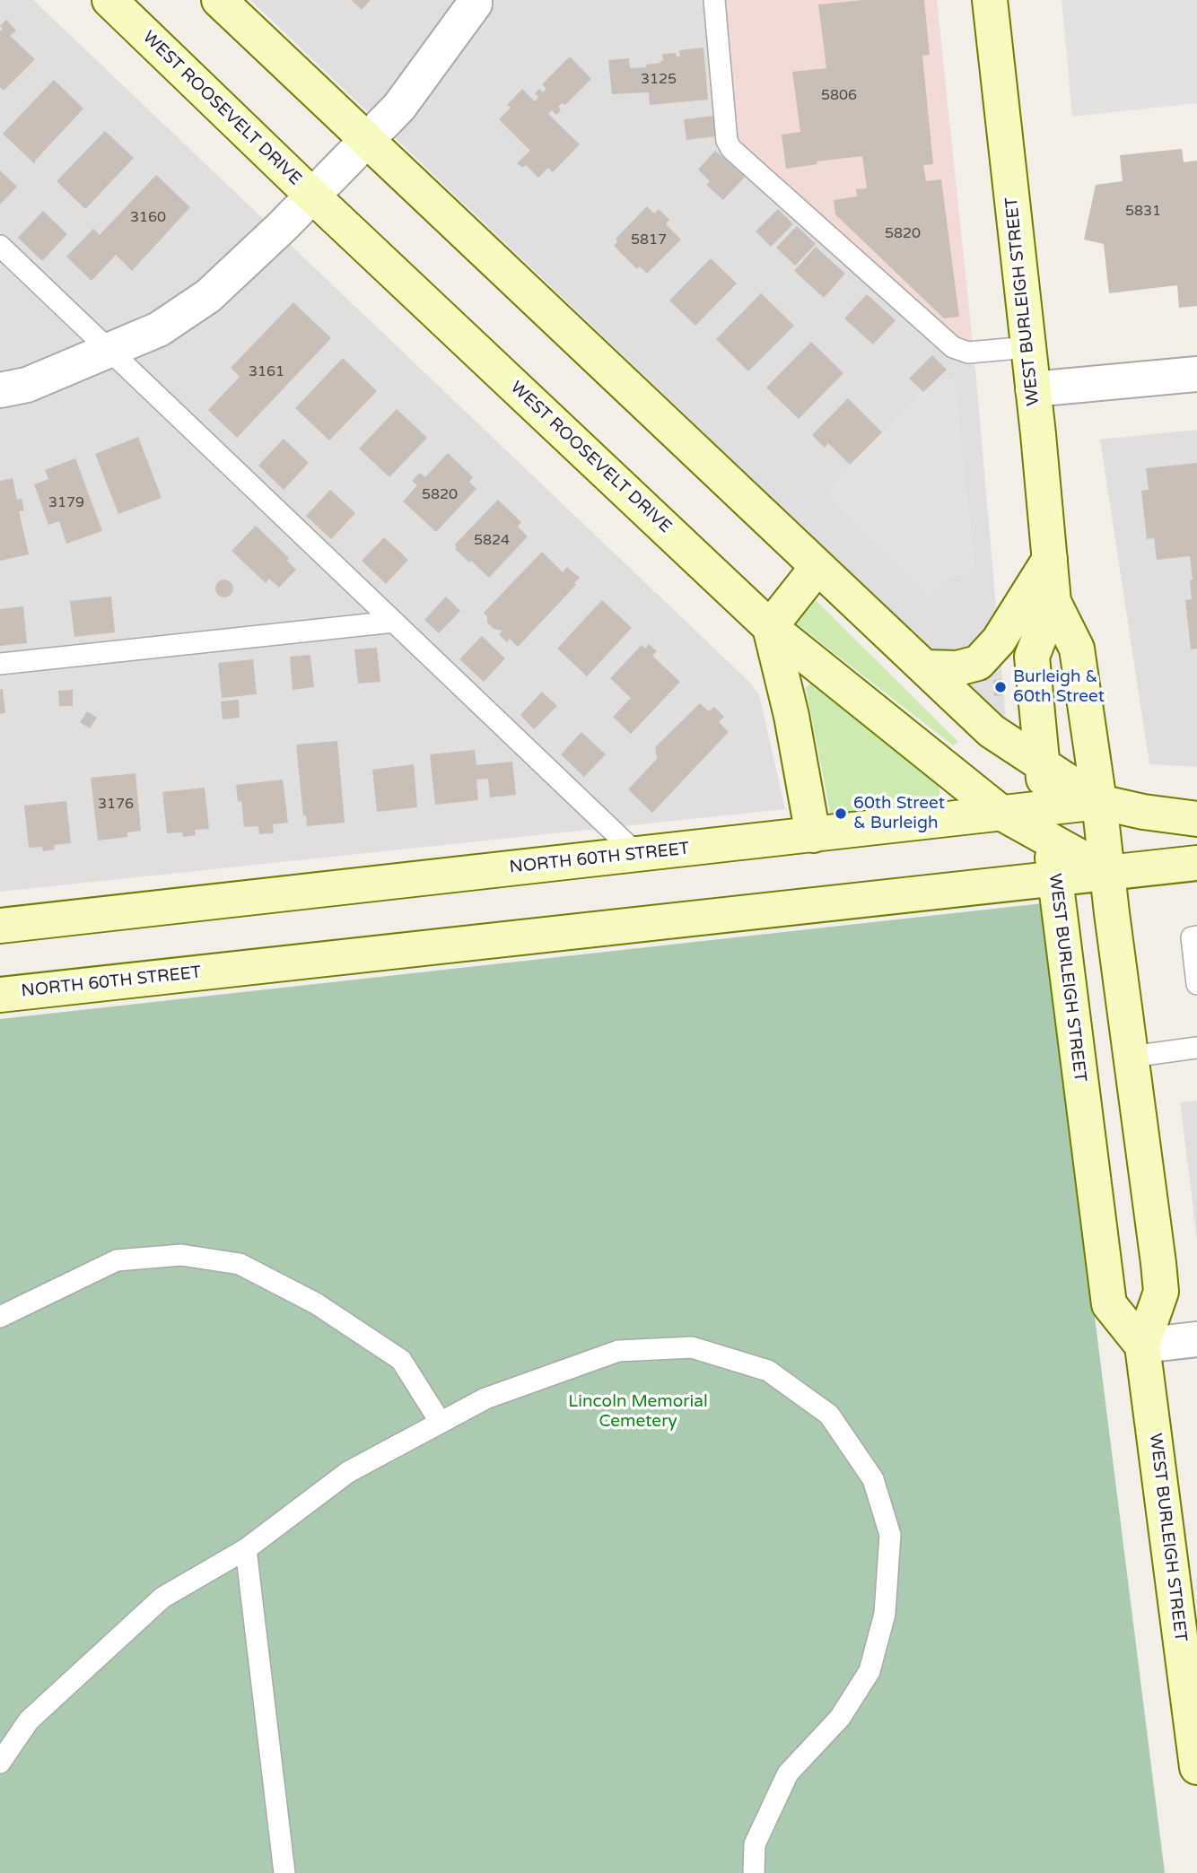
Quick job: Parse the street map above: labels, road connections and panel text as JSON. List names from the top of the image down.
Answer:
{
  "streets": {
    "main road": ["WEST ROOSEVELT DRIVE", "WEST BURLEIGH STREET", "NORTH 60TH STREET"]
  },
  "crossings": [
    ["WEST ROOSEVELT DRIVE", "WEST BURLEIGH STREET"],
    ["WEST ROOSEVELT DRIVE", "NORTH 60TH STREET"],
    ["WEST BURLEIGH STREET", "NORTH 60TH STREET"]
  ],
  "parks": ["Lincoln Memorial Cemetery"],
  "places": ["Burleigh & 60th Street", "60th Street & Burleigh"],
  "house_numbers": [
    "3125",
    "5806",
    "5831",
    "3160",
    "5820",
    "5817",
    "3161",
    "5820",
    "3179",
    "5824",
    "3176"
  ]
}
